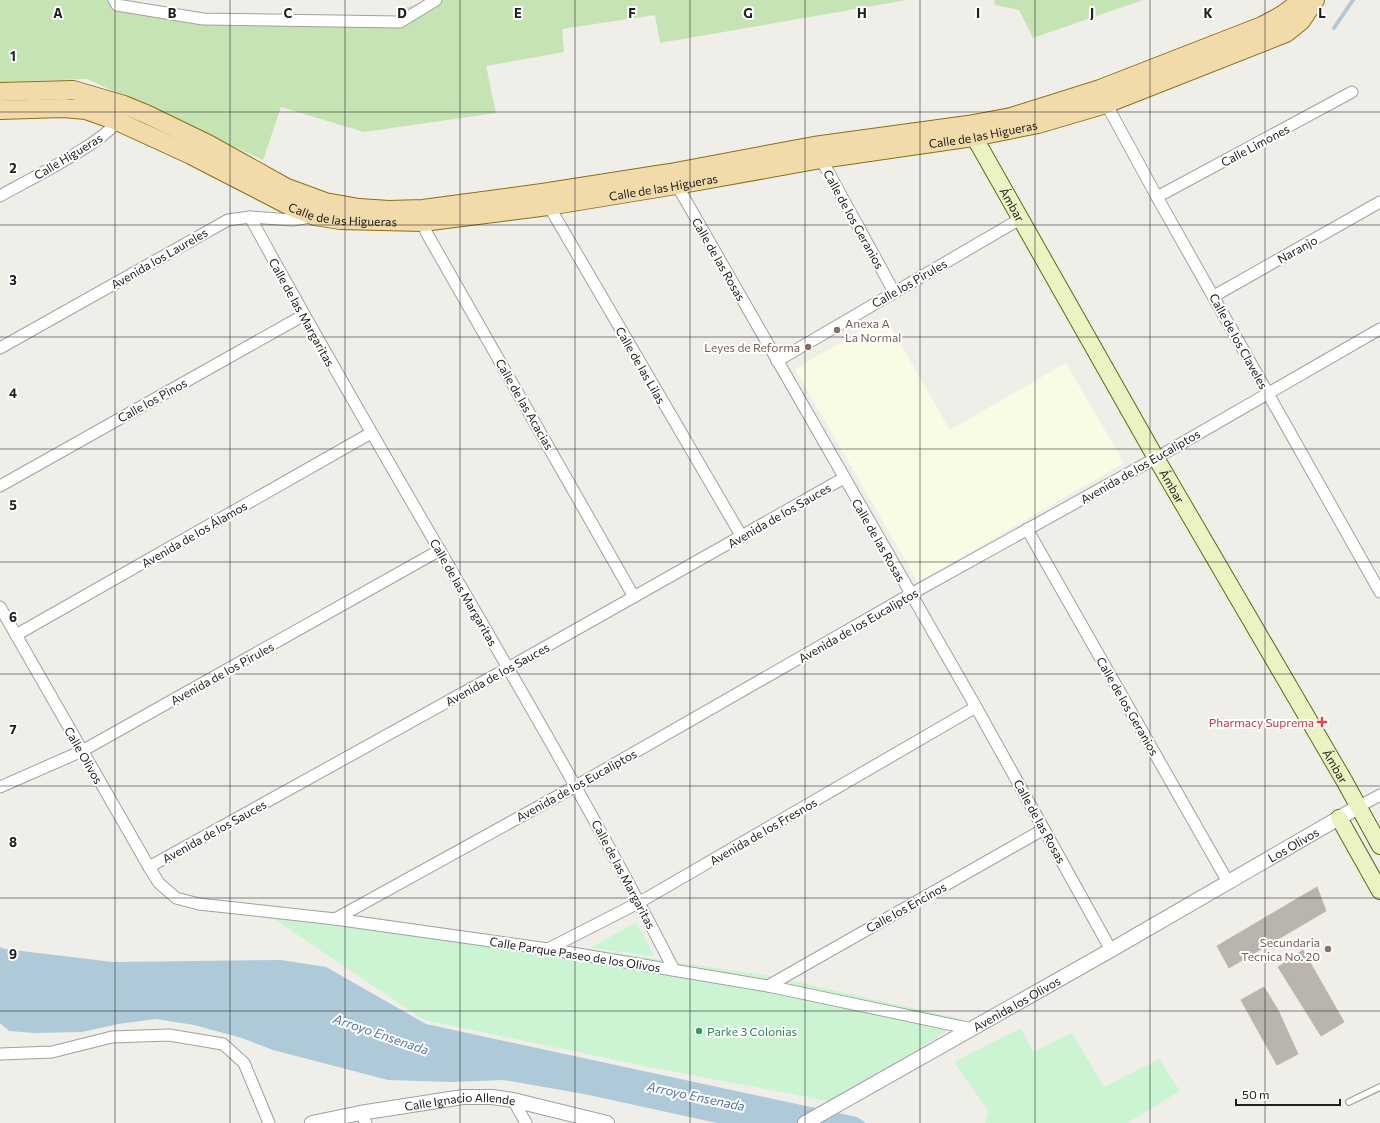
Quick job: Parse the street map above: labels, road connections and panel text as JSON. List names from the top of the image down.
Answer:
{
  "streets": {
    "main road": ["Calle de las Higueras", "Ámbar"],
    "street": [
      "Calle Limones",
      "Calle Higueras",
      "Calle de los Geranios",
      "Naranjo",
      "Avenida los Laureles",
      "Calle de las Rosas",
      "Calle los Pirules",
      "Calle de las Margaritas",
      "Calle de los Claveles",
      "Calle de las Lilas",
      "Calle los Pinos",
      "Calle de las Acacias",
      "Avenida de los Eucaliptos",
      "Avenida de los Sauces",
      "Avenida de los Álamos",
      "Avenida de los Pirules",
      "Calle Olivos",
      "Avenida de los Fresnos",
      "Los Olivos",
      "Calle los Encinos",
      "Calle Parque Paseo de los Olivos",
      "Avenida los Olivos",
      "Calle Ignacio Allende"
    ]
  },
  "crossings": [
    ["Calle de las Higueras", "Calle Higueras"],
    ["Calle de las Higueras", "Ámbar"],
    ["Calle de las Higueras", "Calle de los Geranios"],
    ["Calle de las Higueras", "Avenida los Laureles"],
    ["Calle de las Higueras", "Calle de las Rosas"],
    ["Calle de las Higueras", "Calle de los Claveles"],
    ["Calle de las Higueras", "Calle de las Lilas"],
    ["Calle de las Higueras", "Calle de las Acacias"],
    ["Calle Limones", "Calle de los Claveles"],
    ["Ámbar", "Calle los Pirules"],
    ["Ámbar", "Avenida de los Eucaliptos"],
    ["Ámbar", "Los Olivos"],
    ["Calle de los Geranios", "Calle los Pirules"],
    ["Calle de los Geranios", "Avenida de los Eucaliptos"],
    ["Calle de los Geranios", "Los Olivos"],
    ["Calle de los Geranios", "Avenida los Olivos"],
    ["Naranjo", "Calle de los Claveles"],
    ["Avenida los Laureles", "Calle de las Margaritas"],
    ["Calle de las Rosas", "Calle los Pirules"],
    ["Calle de las Rosas", "Avenida de los Eucaliptos"],
    ["Calle de las Rosas", "Avenida de los Sauces"],
    ["Calle de las Rosas", "Avenida de los Fresnos"],
    ["Calle de las Rosas", "Calle los Encinos"],
    ["Calle de las Rosas", "Avenida los Olivos"],
    ["Calle de las Margaritas", "Calle los Pinos"],
    ["Calle de las Margaritas", "Avenida de los Eucaliptos"],
    ["Calle de las Margaritas", "Avenida de los Sauces"],
    ["Calle de las Margaritas", "Avenida de los Álamos"],
    ["Calle de las Margaritas", "Avenida de los Pirules"],
    ["Calle de las Margaritas", "Avenida de los Fresnos"],
    ["Calle de las Margaritas", "Calle Parque Paseo de los Olivos"],
    ["Calle de los Claveles", "Avenida de los Eucaliptos"],
    ["Calle de las Lilas", "Avenida de los Sauces"],
    ["Calle de las Acacias", "Avenida de los Sauces"],
    ["Avenida de los Eucaliptos", "Calle Parque Paseo de los Olivos"],
    ["Avenida de los Sauces", "Calle Olivos"],
    ["Avenida de los Álamos", "Calle Olivos"],
    ["Avenida de los Pirules", "Calle Olivos"],
    ["Calle Olivos", "Calle Parque Paseo de los Olivos"],
    ["Avenida de los Fresnos", "Calle Parque Paseo de los Olivos"],
    ["Los Olivos", "Avenida los Olivos"],
    ["Calle los Encinos", "Calle Parque Paseo de los Olivos"],
    ["Calle Parque Paseo de los Olivos", "Avenida los Olivos"]
  ],
  "water": ["Arroyo Ensenada"],
  "places": {
    "other": [
      "Anexa A La Normal",
      "Leyes de Reforma",
      "Secundaria Tecnica No. 20",
      "Parke 3 Colonias"
    ],
    "health": ["Pharmacy Suprema"]
  },
  "scale_bar": "50 m",
  "grid": {
    "columns": [
      "A",
      "B",
      "C",
      "D",
      "E",
      "F",
      "G",
      "H",
      "I",
      "J",
      "K",
      "L"
    ],
    "rows": [
      "1",
      "2",
      "3",
      "4",
      "5",
      "6",
      "7",
      "8",
      "9"
    ]
  }
}
